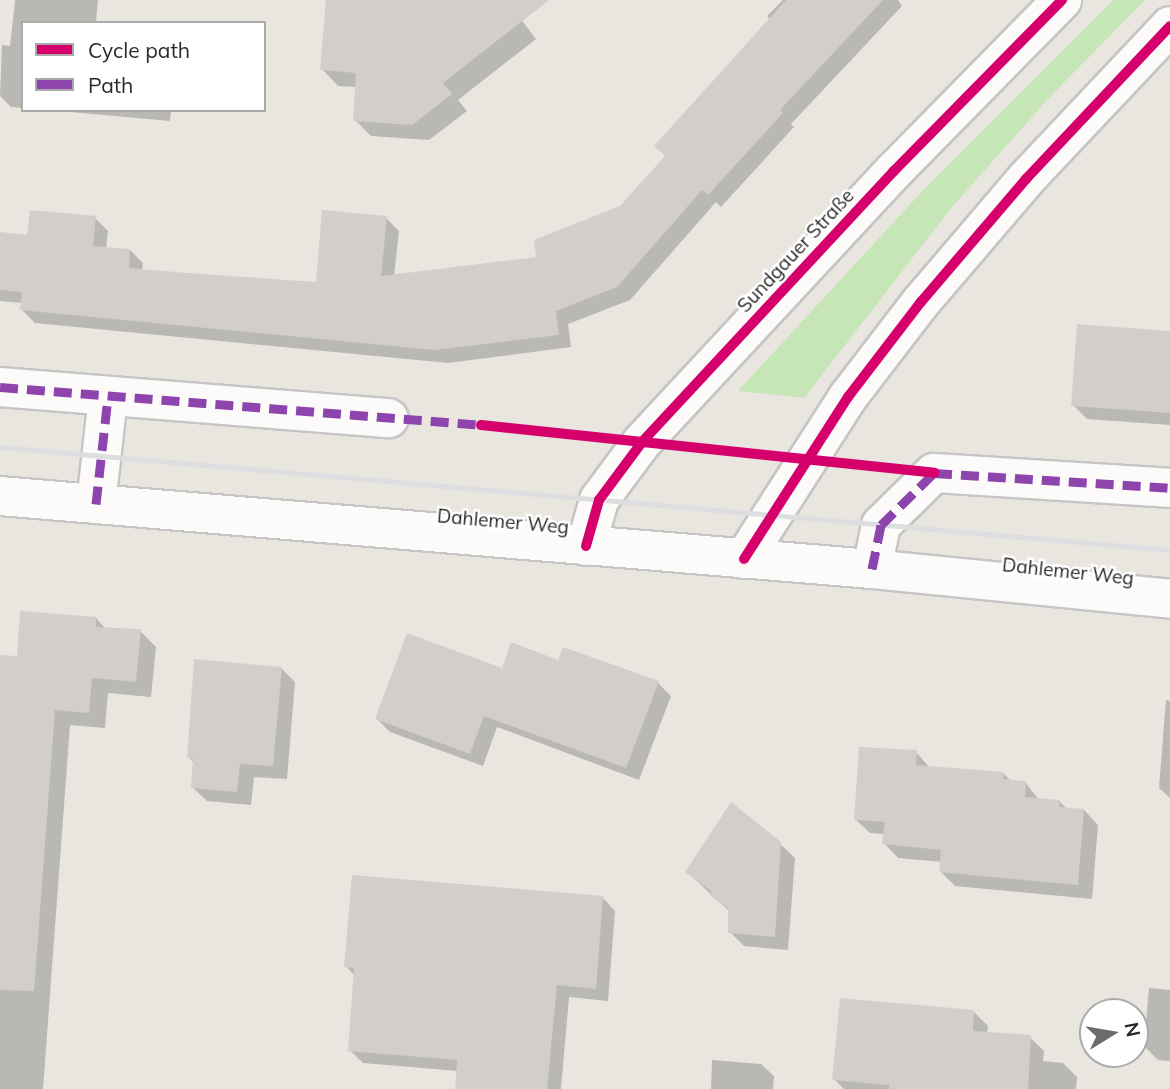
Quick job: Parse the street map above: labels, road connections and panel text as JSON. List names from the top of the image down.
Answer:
{
  "streets": {
    "street": ["Sundgauer Straße", "Dahlemer Weg"]
  },
  "crossings": [
    ["Sundgauer Straße", "Dahlemer Weg"]
  ],
  "legend": ["Cycle path", "Path"],
  "north": "right"
}
